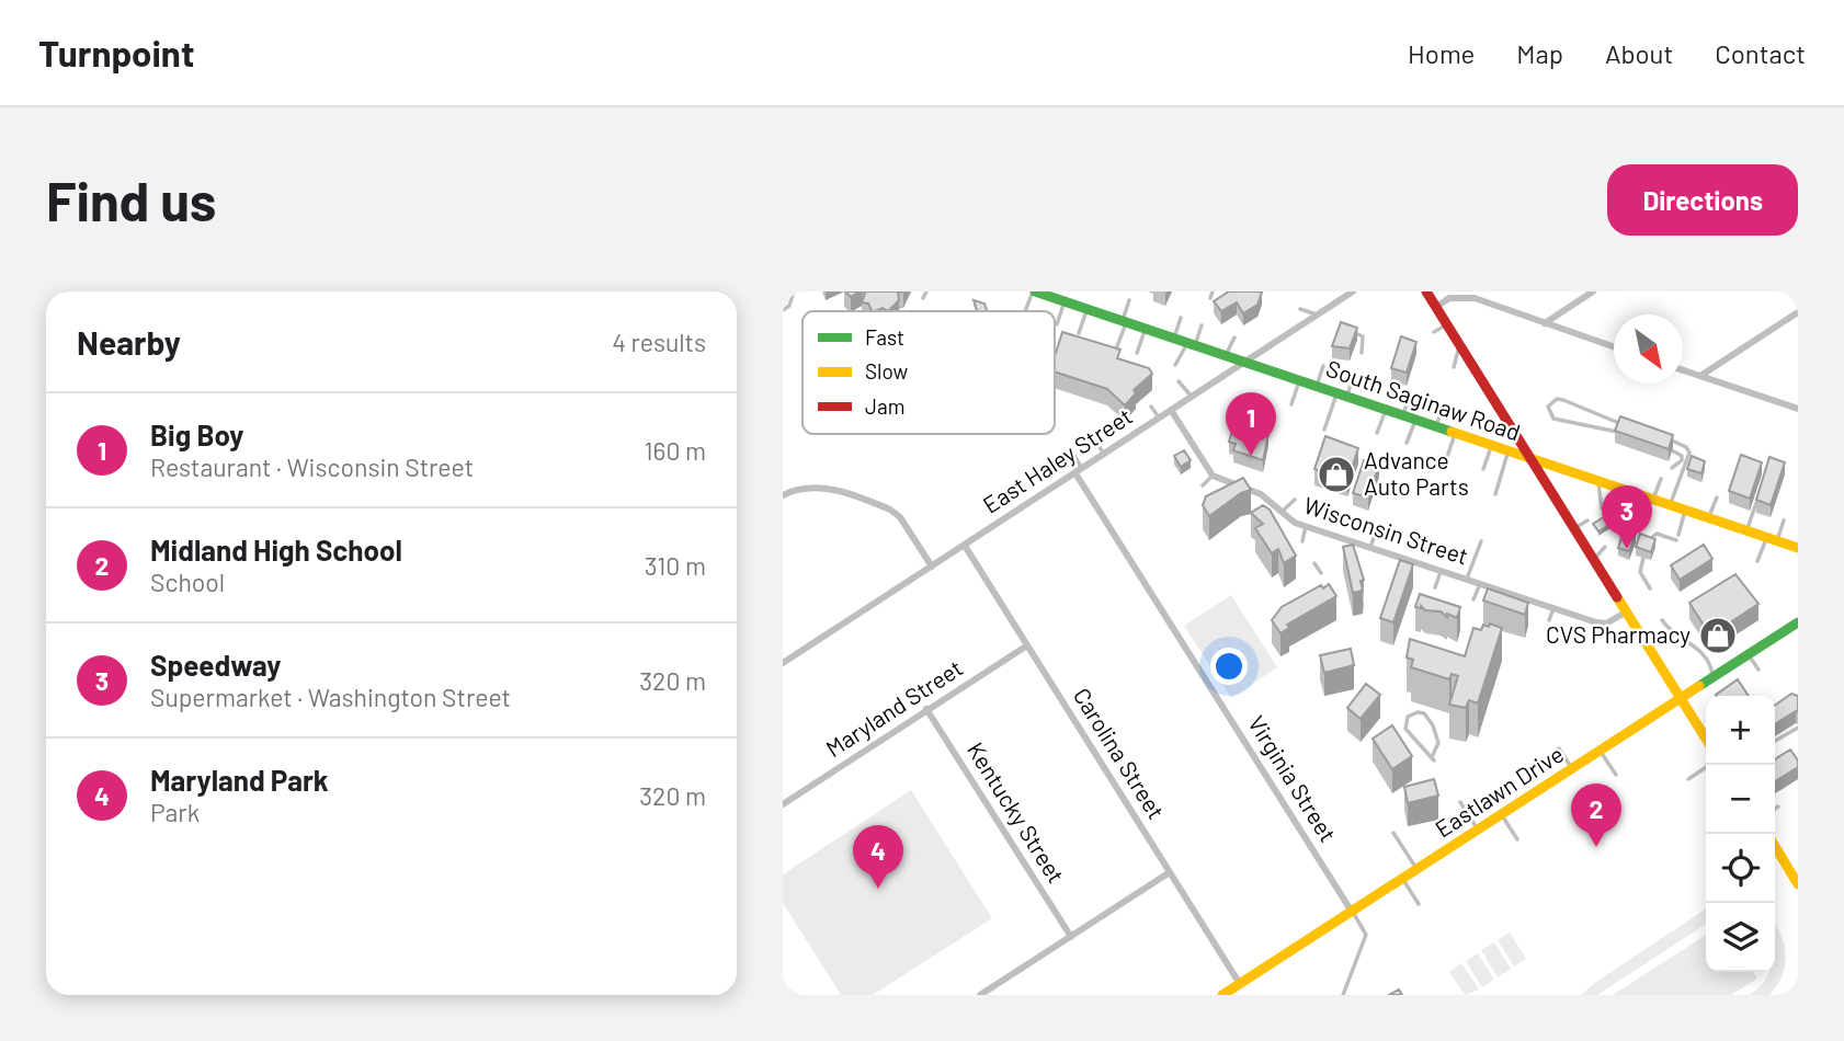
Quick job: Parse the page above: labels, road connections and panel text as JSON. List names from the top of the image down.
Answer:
{
  "streets": {
    "street": [
      "South Saginaw Road",
      "East Haley Street",
      "Wisconsin Street",
      "Maryland Street",
      "Carolina Street",
      "Virginia Street",
      "Eastlawn Drive",
      "Kentucky Street"
    ]
  },
  "crossings": [
    ["South Saginaw Road", "East Haley Street"],
    ["East Haley Street", "Carolina Street"],
    ["East Haley Street", "Virginia Street"],
    ["Maryland Street", "Carolina Street"],
    ["Maryland Street", "Kentucky Street"],
    ["Carolina Street", "Eastlawn Drive"],
    ["Virginia Street", "Eastlawn Drive"]
  ],
  "places": {
    "shop": ["Advance Auto Parts", "CVS Pharmacy"]
  },
  "legend": ["Fast", "Slow", "Jam"],
  "north": "bottom right",
  "page": {
    "header": "Turnpoint",
    "nav": [
      "Home",
      "Map",
      "About",
      "Contact"
    ],
    "buttons": "Directions",
    "title": "Find us",
    "heading": ["Nearby", "4 results"],
    "list": [
      {
        "mark": "1",
        "name": "Big Boy",
        "note": "Restaurant · Wisconsin Street",
        "value": "160 m"
      },
      {
        "mark": "2",
        "name": "Midland High School",
        "note": "School",
        "value": "310 m"
      },
      {
        "mark": "3",
        "name": "Speedway",
        "note": "Supermarket · Washington Street",
        "value": "320 m"
      },
      {
        "mark": "4",
        "name": "Maryland Park",
        "note": "Park",
        "value": "320 m"
      }
    ],
    "pins": [
      "1",
      "3",
      "2",
      "4"
    ],
    "map_buttons": ["+", "−"]
  }
}
